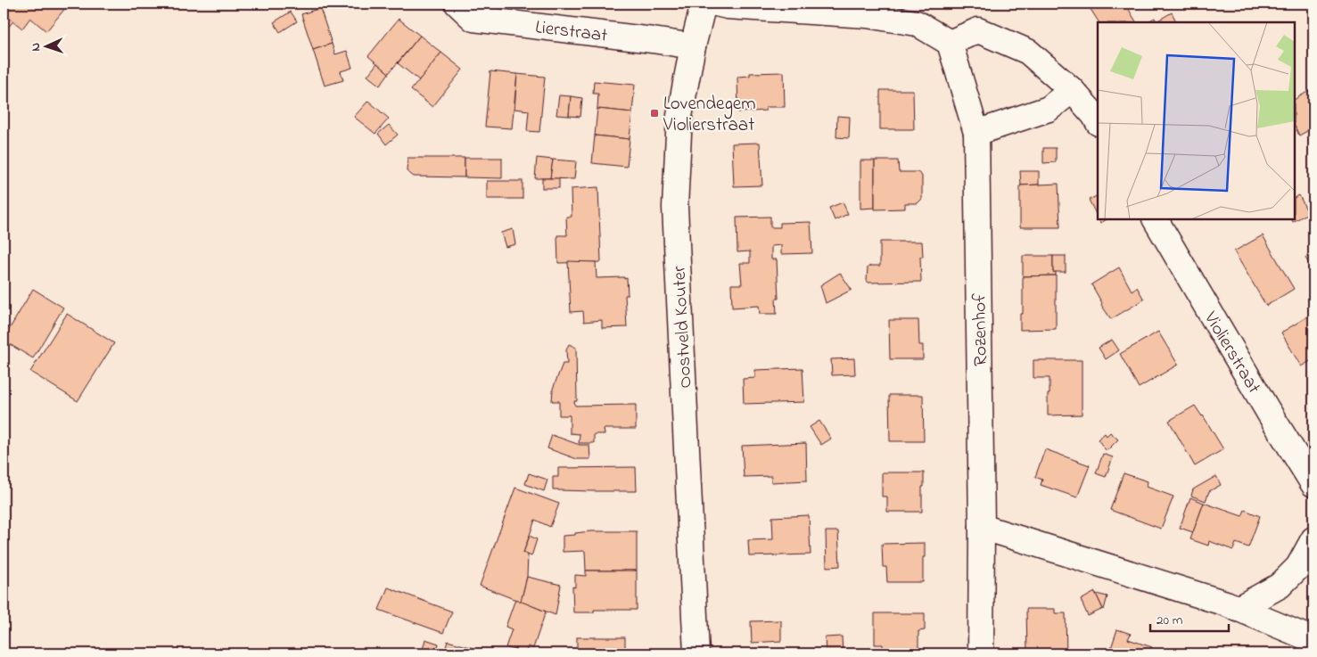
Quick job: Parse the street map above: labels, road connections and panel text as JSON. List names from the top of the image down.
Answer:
{
  "streets": {
    "street": [
      "Lierstraat",
      "Oostveld Kouter",
      "Rozenhof",
      "Violierstraat"
    ]
  },
  "crossings": [
    ["Lierstraat", "Oostveld Kouter"]
  ],
  "places": {
    "transit": ["Lovendegem Violierstraat"]
  },
  "scale_bar": "20 m",
  "north": "left"
}
